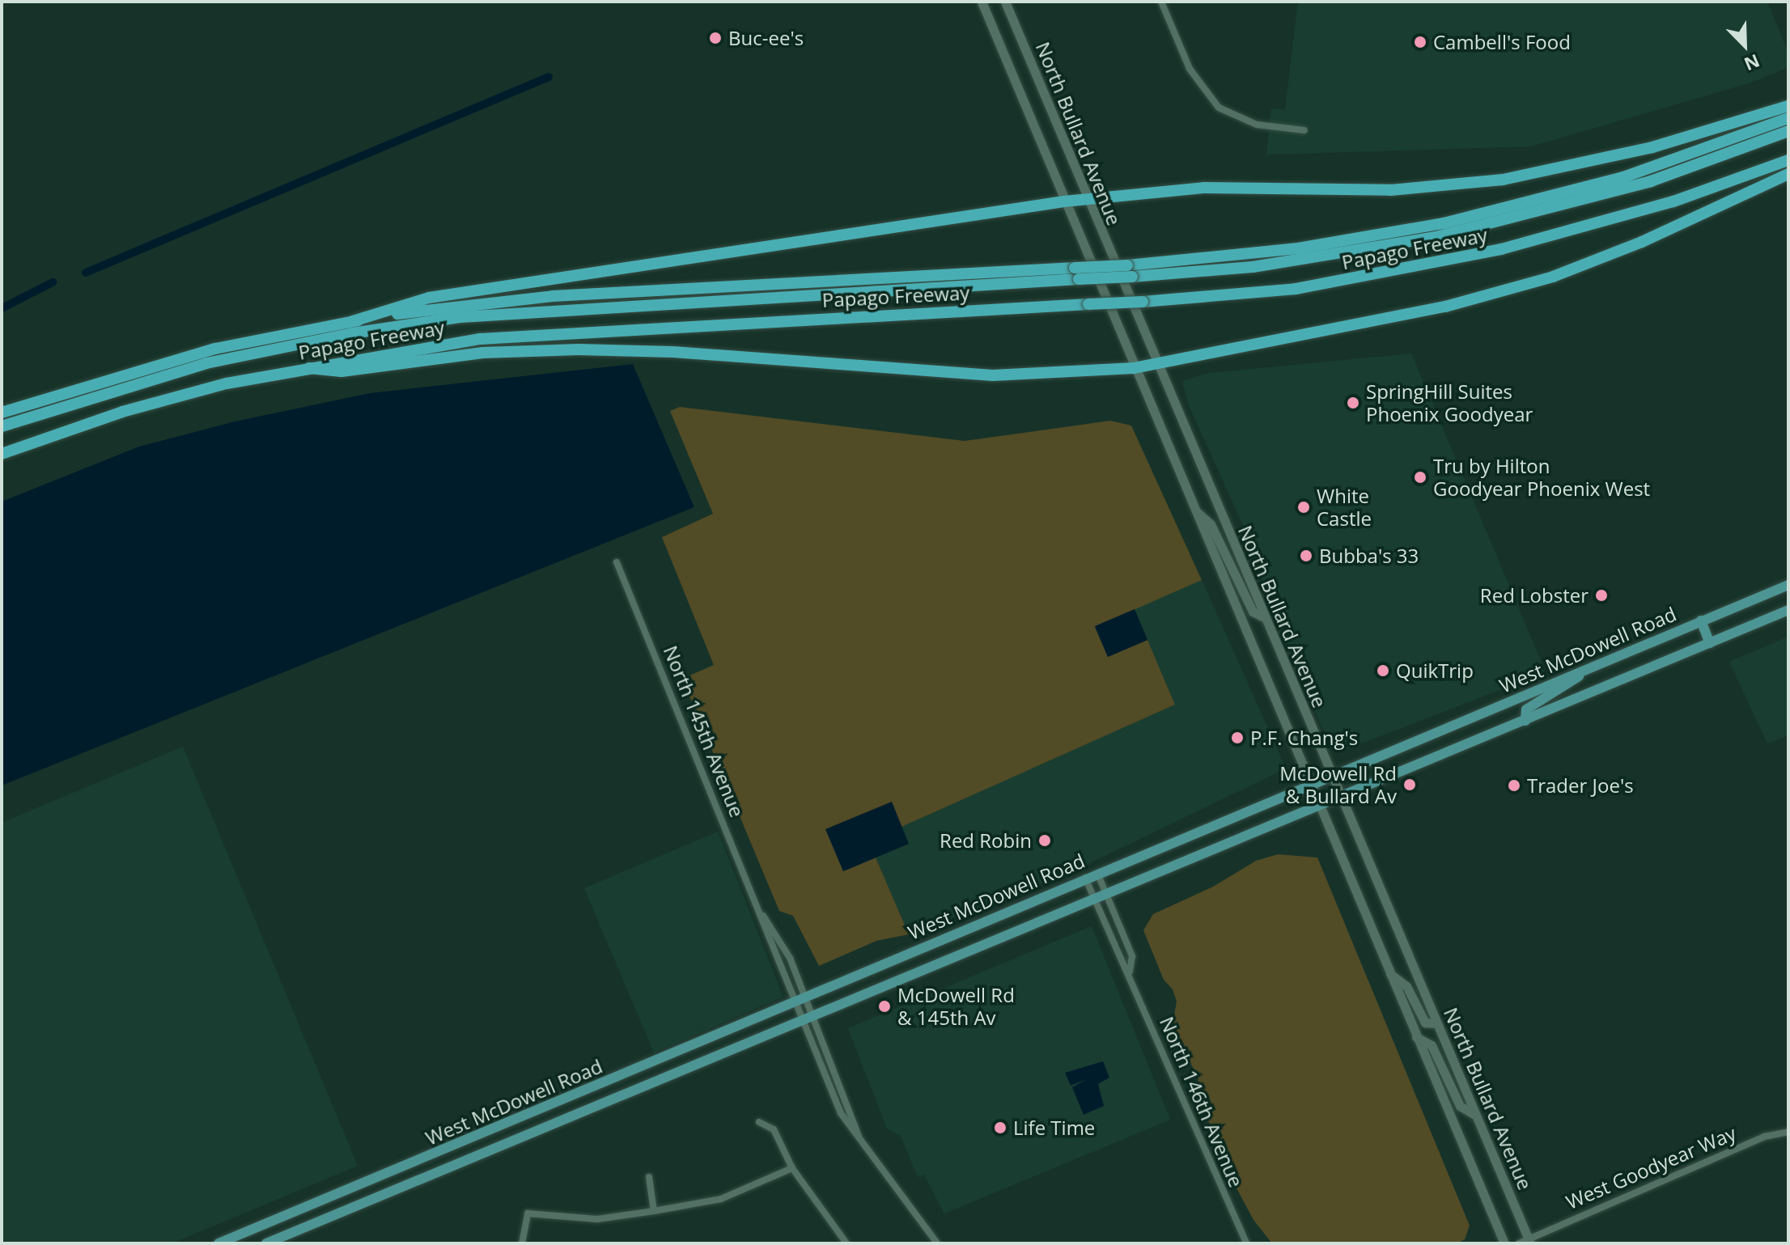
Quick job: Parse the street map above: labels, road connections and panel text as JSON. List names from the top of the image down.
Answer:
{
  "streets": {
    "highway": ["Papago Freeway"],
    "main road": ["North Bullard Avenue", "West McDowell Road"],
    "street": ["North 145th Avenue", "North 146th Avenue", "West Goodyear Way"]
  },
  "crossings": [
    ["North Bullard Avenue", "West McDowell Road"],
    ["North Bullard Avenue", "West Goodyear Way"],
    ["West McDowell Road", "North 145th Avenue"],
    ["West McDowell Road", "North 146th Avenue"]
  ],
  "places": [
    "Buc-ee's",
    "Cambell's Food",
    "SpringHill Suites Phoenix Goodyear",
    "Tru by Hilton Goodyear Phoenix West",
    "White Castle",
    "Bubba's 33",
    "Red Lobster",
    "QuikTrip",
    "P.F. Chang's",
    "McDowell Rd & Bullard Av",
    "Trader Joe's",
    "Red Robin",
    "McDowell Rd & 145th Av",
    "Life Time"
  ],
  "north": "bottom right"
}
